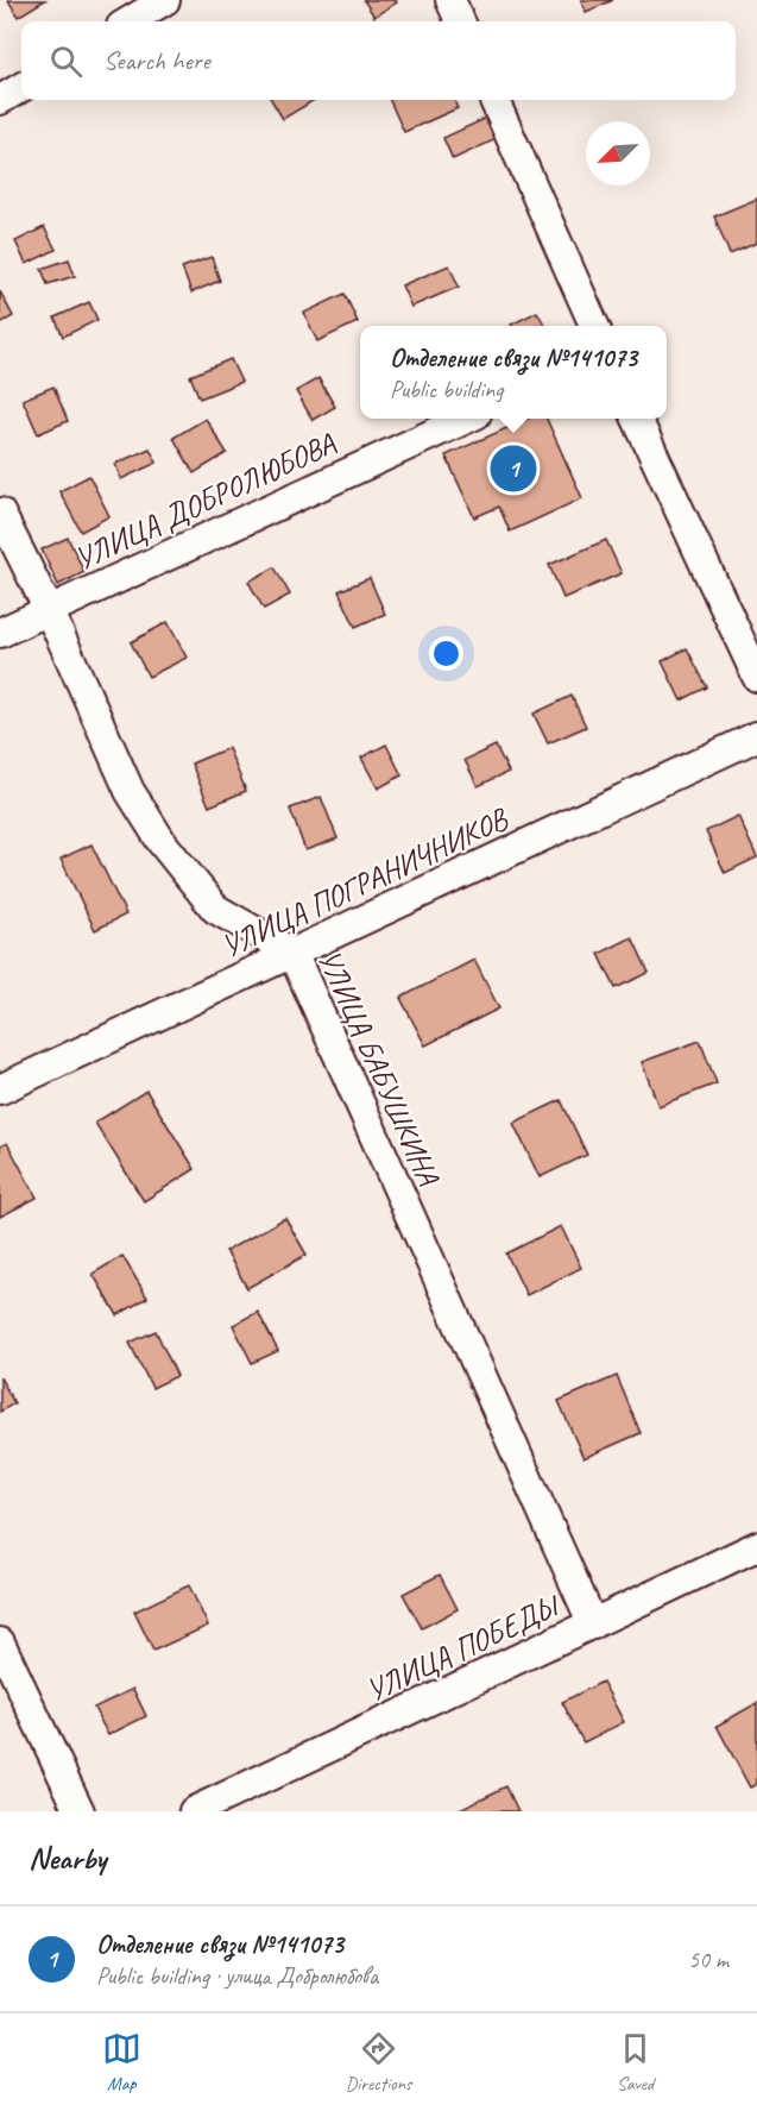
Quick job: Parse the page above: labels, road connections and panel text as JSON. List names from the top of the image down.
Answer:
{
  "streets": {
    "street": [
      "УЛИЦА ДОБРОЛЮБОВА",
      "УЛИЦА ПОГРАНИЧНИКОВ",
      "УЛИЦА БАБУШКИНА",
      "УЛИЦА ПОБЕДЫ"
    ]
  },
  "crossings": [
    ["УЛИЦА ДОБРОЛЮБОВА", "УЛИЦА БАБУШКИНА"],
    ["УЛИЦА ПОГРАНИЧНИКОВ", "УЛИЦА БАБУШКИНА"],
    ["УЛИЦА БАБУШКИНА", "УЛИЦА ПОБЕДЫ"]
  ],
  "north": "bottom left",
  "page": {
    "search": "Search here",
    "popup": ["Отделение связи №141073", "Public building"],
    "pins": "1",
    "heading": "Nearby",
    "list": [
      {
        "mark": "1",
        "name": "Отделение связи №141073",
        "note": "Public building · улица Добролюбова",
        "value": "50 m"
      }
    ],
    "nav": ["Map", "Directions", "Saved"]
  }
}
